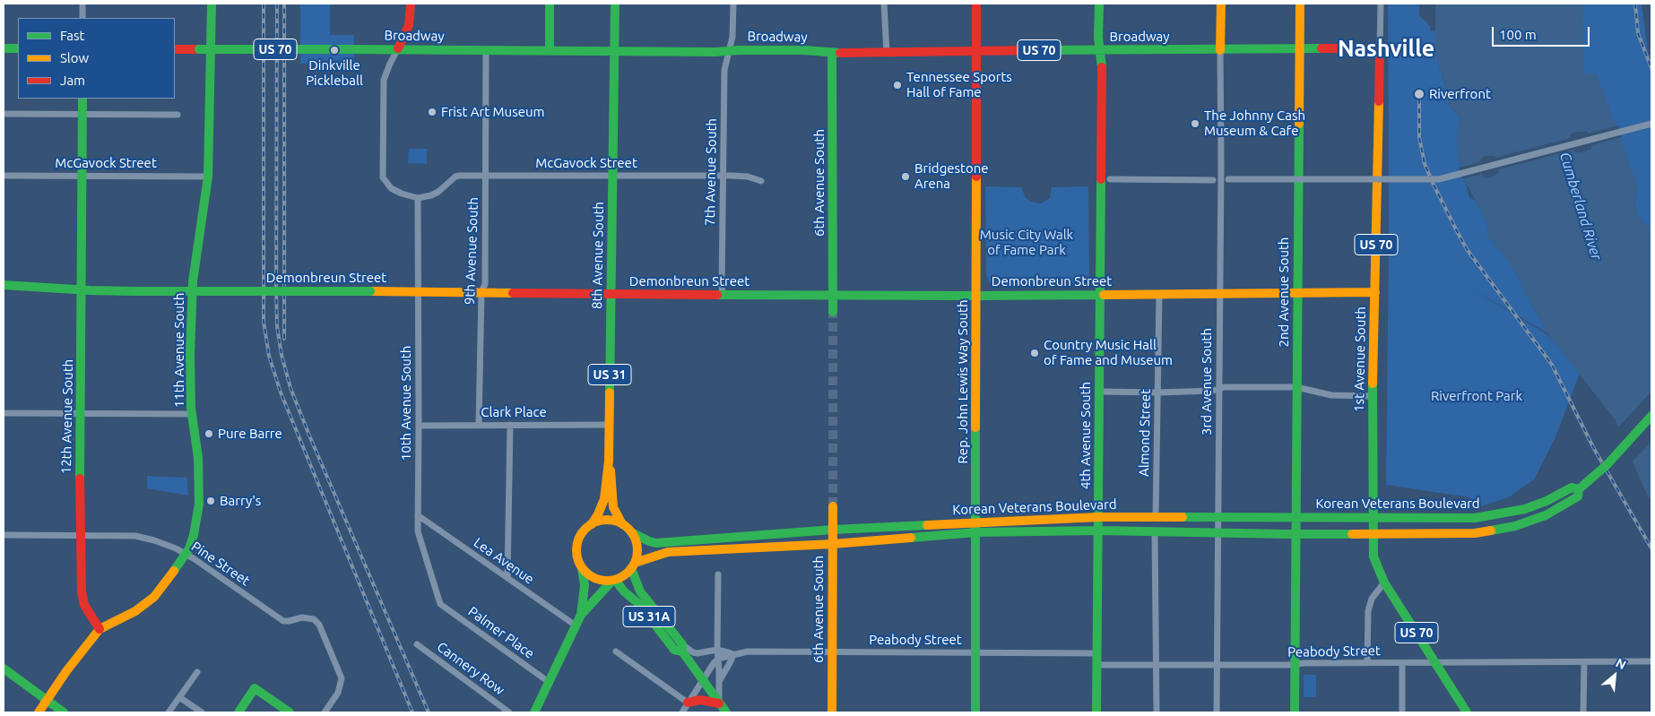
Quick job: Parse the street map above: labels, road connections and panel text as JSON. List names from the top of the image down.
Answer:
{
  "streets": {
    "main road": [
      "Broadway",
      "US 70",
      "6th Avenue South",
      "8th Avenue South",
      "Demonbreun Street",
      "2nd Avenue South",
      "11th Avenue South",
      "1st Avenue South",
      "US 31",
      "Rep. John Lewis Way South",
      "12th Avenue South",
      "4th Avenue South",
      "Korean Veterans Boulevard",
      "US 31A"
    ],
    "street": [
      "McGavock Street",
      "7th Avenue South",
      "9th Avenue South",
      "3rd Avenue South",
      "10th Avenue South",
      "Clark Place",
      "Almond Street",
      "Lea Avenue",
      "Pine Street",
      "Palmer Place",
      "Peabody Street",
      "Cannery Row"
    ]
  },
  "crossings": [
    ["Broadway", "7th Avenue South"],
    ["Broadway", "6th Avenue South"],
    ["Broadway", "9th Avenue South"],
    ["Broadway", "8th Avenue South"],
    ["Broadway", "2nd Avenue South"],
    ["Broadway", "1st Avenue South"],
    ["Broadway", "US 31"],
    ["Broadway", "Rep. John Lewis Way South"],
    ["Broadway", "3rd Avenue South"],
    ["Broadway", "4th Avenue South"],
    ["US 70", "1st Avenue South"],
    ["US 70", "Peabody Street"],
    ["McGavock Street", "7th Avenue South"],
    ["McGavock Street", "9th Avenue South"],
    ["McGavock Street", "8th Avenue South"],
    ["McGavock Street", "11th Avenue South"],
    ["McGavock Street", "10th Avenue South"],
    ["McGavock Street", "12th Avenue South"],
    ["7th Avenue South", "Demonbreun Street"],
    ["6th Avenue South", "Demonbreun Street"],
    ["6th Avenue South", "Korean Veterans Boulevard"],
    ["6th Avenue South", "Peabody Street"],
    ["9th Avenue South", "Demonbreun Street"],
    ["9th Avenue South", "Clark Place"],
    ["8th Avenue South", "Demonbreun Street"],
    ["8th Avenue South", "US 31"],
    ["8th Avenue South", "Clark Place"],
    ["8th Avenue South", "Korean Veterans Boulevard"],
    ["8th Avenue South", "US 31A"],
    ["Demonbreun Street", "2nd Avenue South"],
    ["Demonbreun Street", "1st Avenue South"],
    ["Demonbreun Street", "Rep. John Lewis Way South"],
    ["Demonbreun Street", "3rd Avenue South"],
    ["Demonbreun Street", "10th Avenue South"],
    ["Demonbreun Street", "12th Avenue South"],
    ["Demonbreun Street", "Almond Street"],
    ["Demonbreun Street", "4th Avenue South"],
    ["2nd Avenue South", "Korean Veterans Boulevard"],
    ["2nd Avenue South", "Peabody Street"],
    ["11th Avenue South", "12th Avenue South"],
    ["11th Avenue South", "Pine Street"],
    ["1st Avenue South", "Korean Veterans Boulevard"],
    ["US 31", "Korean Veterans Boulevard"],
    ["US 31", "Lea Avenue"],
    ["US 31", "US 31A"],
    ["US 31", "Palmer Place"],
    ["Rep. John Lewis Way South", "Korean Veterans Boulevard"],
    ["Rep. John Lewis Way South", "Peabody Street"],
    ["3rd Avenue South", "Korean Veterans Boulevard"],
    ["3rd Avenue South", "Peabody Street"],
    ["10th Avenue South", "Clark Place"],
    ["10th Avenue South", "Lea Avenue"],
    ["10th Avenue South", "Palmer Place"],
    ["12th Avenue South", "Pine Street"],
    ["Almond Street", "Korean Veterans Boulevard"],
    ["4th Avenue South", "Korean Veterans Boulevard"],
    ["4th Avenue South", "Peabody Street"],
    ["Korean Veterans Boulevard", "US 31A"],
    ["US 31A", "Peabody Street"]
  ],
  "districts": ["Nashville"],
  "water": ["Cumberland River"],
  "parks": ["Music City Walk of Fame Park", "Riverfront Park"],
  "places": [
    "Dinkville Pickleball",
    "Tennessee Sports Hall of Fame",
    "Riverfront",
    "Frist Art Museum",
    "The Johnny Cash Museum & Cafe",
    "Bridgestone Arena",
    "Country Music Hall of Fame and Museum",
    "Pure Barre",
    "Barry's"
  ],
  "legend": ["Fast", "Slow", "Jam"],
  "scale_bar": "100 m",
  "north": "top right"
}
